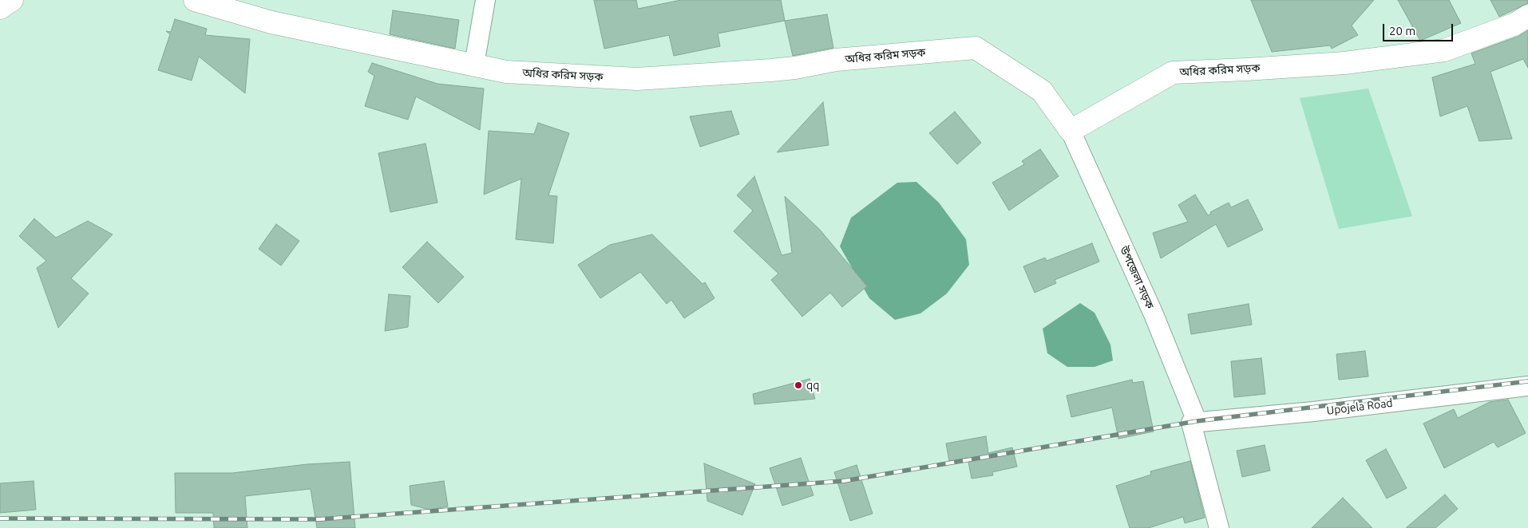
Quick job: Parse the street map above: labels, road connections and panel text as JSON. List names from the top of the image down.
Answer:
{
  "streets": {
    "main road": ["অধির করিম সড়ক"],
    "street": ["উপজেলা সড়ক", "Upojela Road"]
  },
  "crossings": [
    ["অধির করিম সড়ক", "উপজেলা সড়ক"],
    ["উপজেলা সড়ক", "Upojela Road"]
  ],
  "places": ["qq"],
  "scale_bar": "20 m"
}
